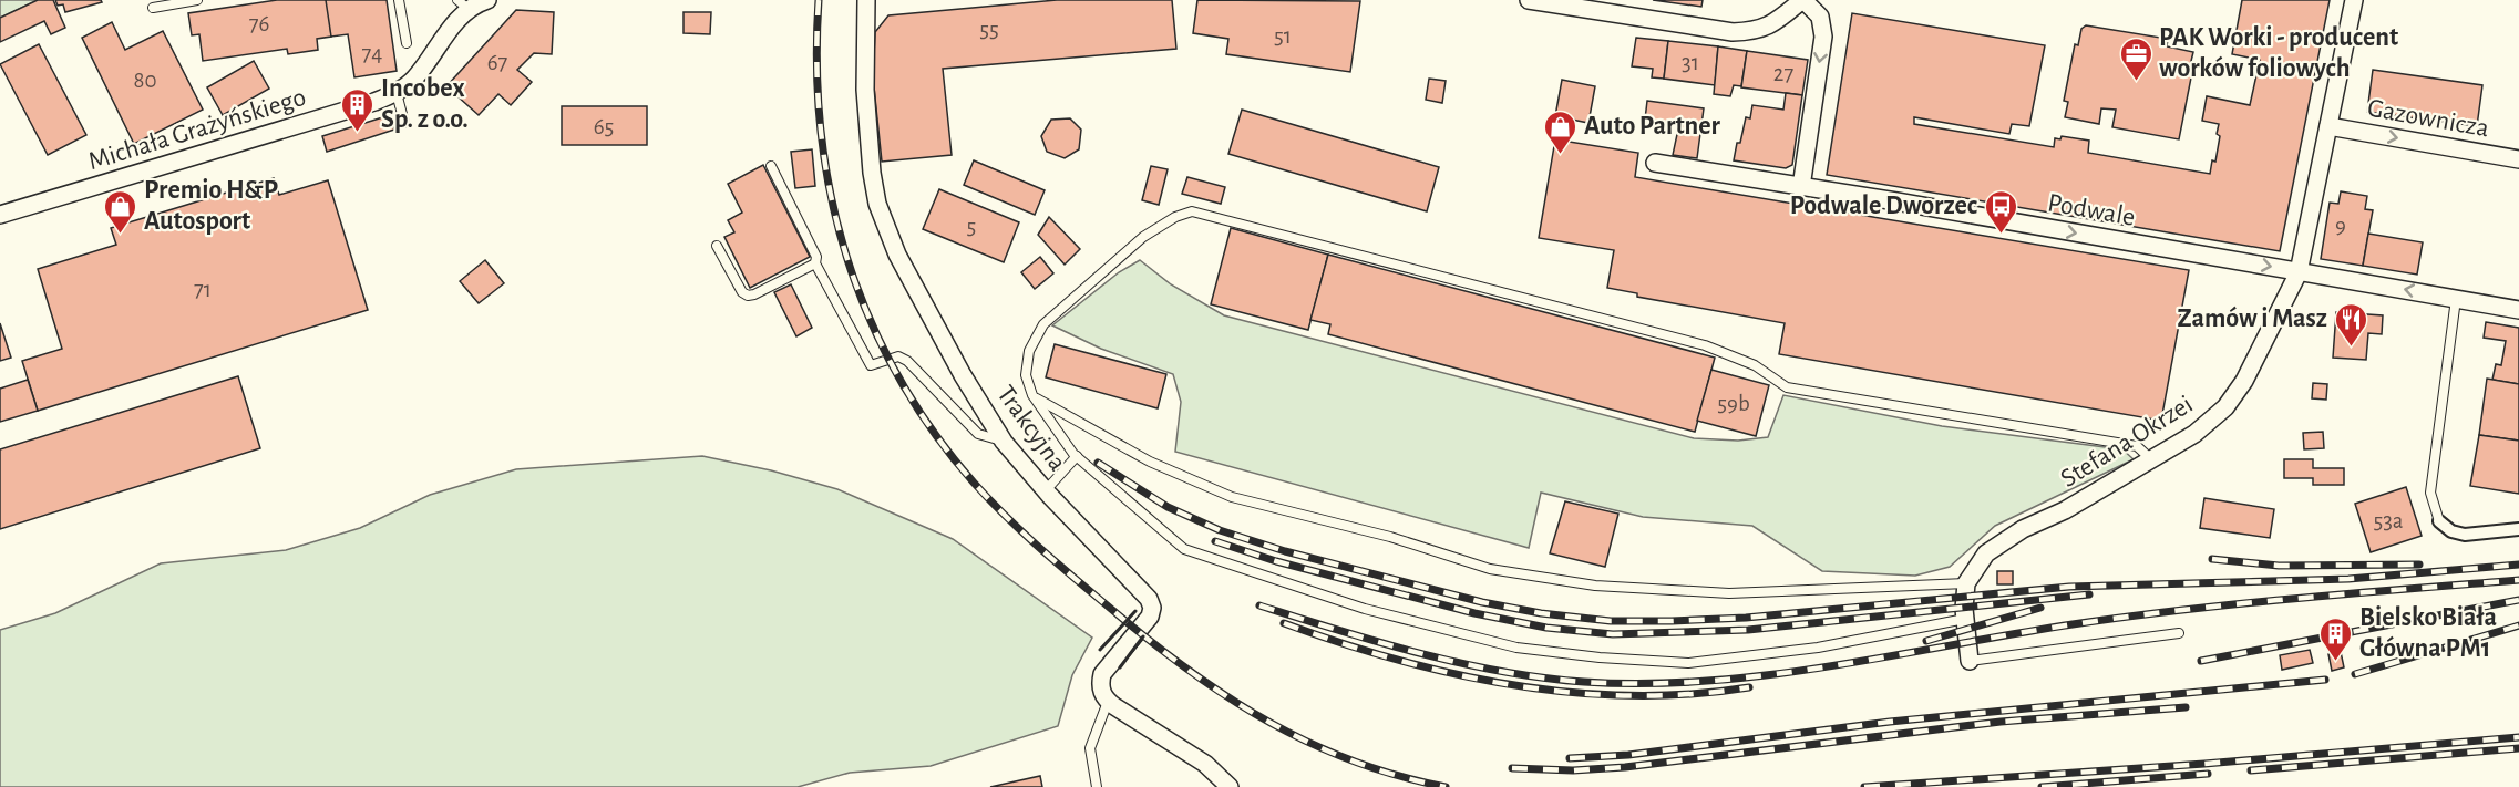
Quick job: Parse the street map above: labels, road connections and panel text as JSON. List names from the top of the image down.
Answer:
{
  "streets": {
    "street": [
      "Gazownicza",
      "Michała Grażyńskiego",
      "Podwale",
      "Trakcyjna",
      "Stefana Okrzei"
    ]
  },
  "crossings": [
    ["Gazownicza", "Stefana Okrzei"],
    ["Podwale", "Stefana Okrzei"]
  ],
  "one_way": ["Gazownicza"],
  "places": {
    "office": ["PAK Worki - producent worków foliowych"],
    "building": ["Incobex Sp. z o.o.", "Bielsko Biała Główna PM1"],
    "shop": ["Auto Partner", "Premio H&P Autosport"],
    "bus stop": ["Podwale Dworzec"],
    "restaurant": ["Zamów i Masz"]
  },
  "house_numbers": [
    "76",
    "55",
    "51",
    "74",
    "67",
    "31",
    "27",
    "80",
    "65",
    "9",
    "5",
    "71",
    "59b",
    "53a"
  ]
}
